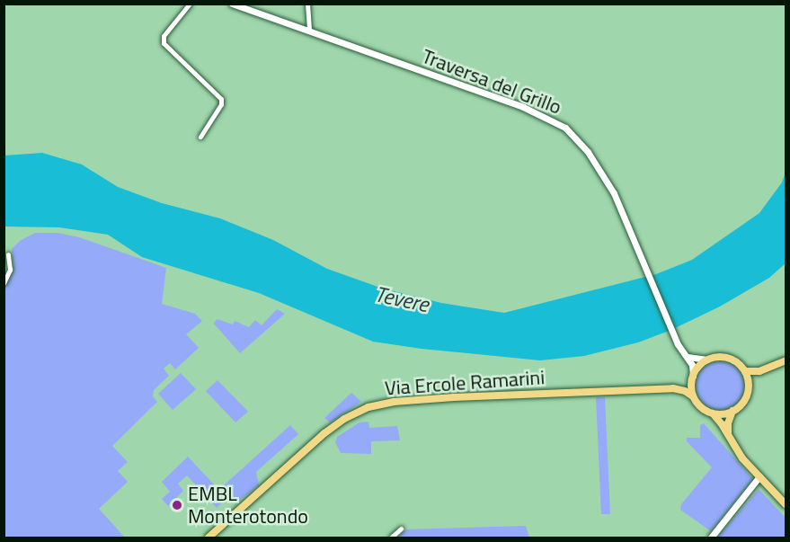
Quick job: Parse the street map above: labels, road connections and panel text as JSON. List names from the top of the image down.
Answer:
{
  "streets": {
    "main road": ["Traversa del Grillo", "Via Ercole Ramarini"]
  },
  "crossings": [
    ["Traversa del Grillo", "Via Ercole Ramarini"]
  ],
  "water": ["Tevere"],
  "places": ["EMBL Monterotondo"]
}
